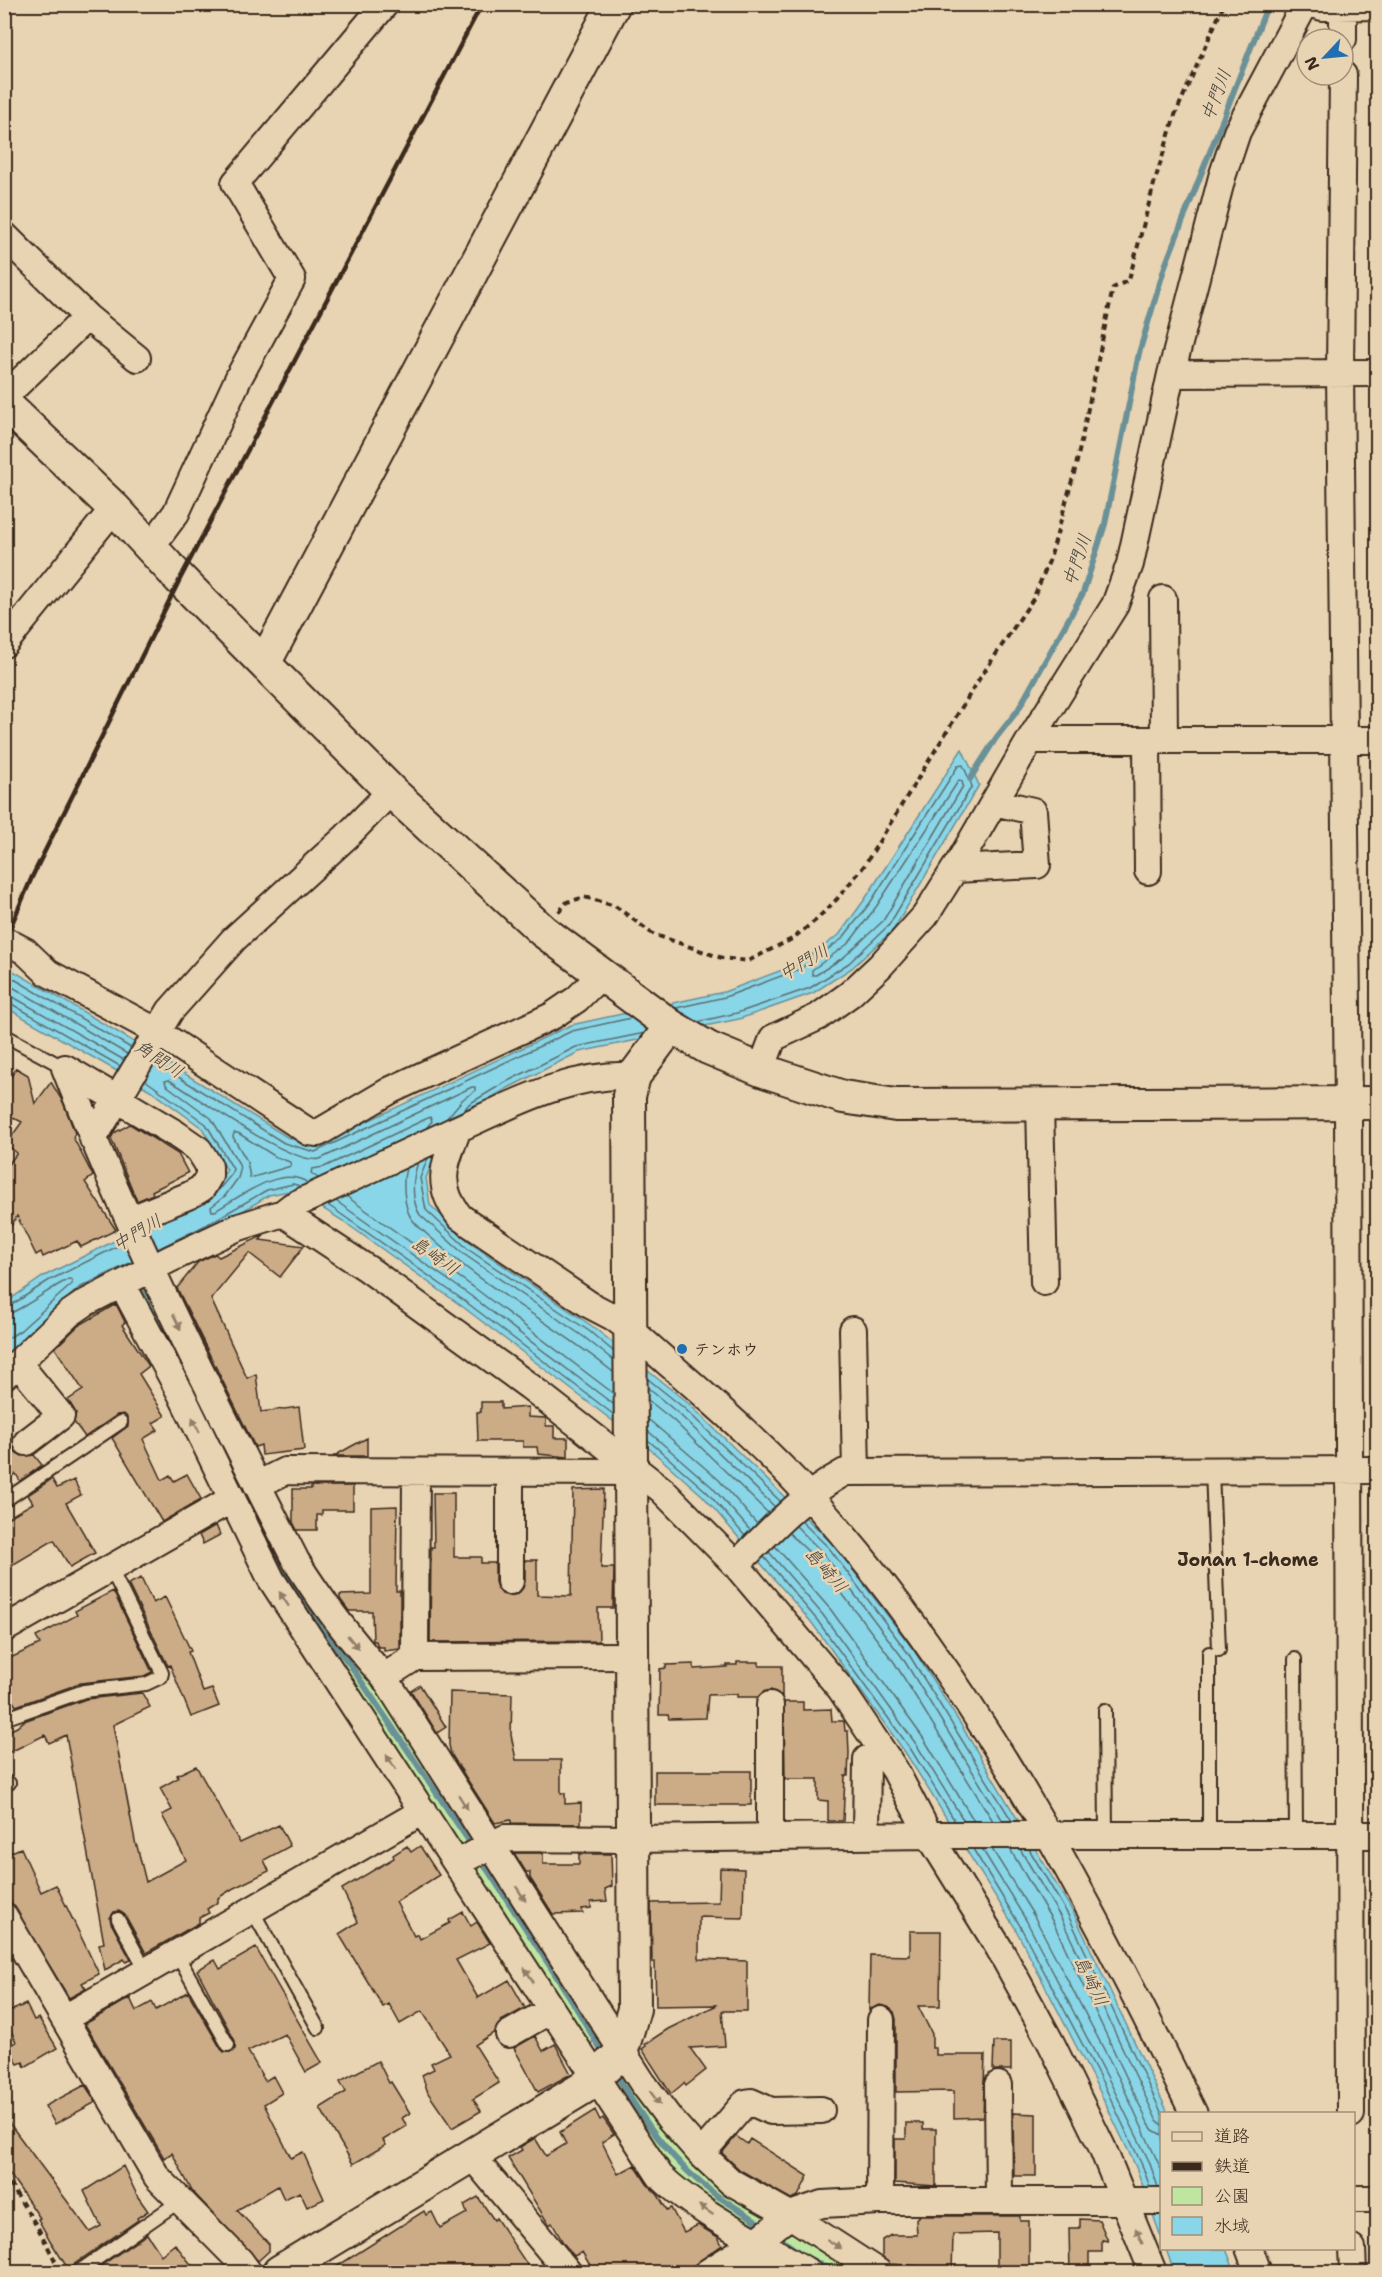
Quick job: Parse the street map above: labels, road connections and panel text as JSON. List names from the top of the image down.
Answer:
{
  "districts": ["Jonan 1-chome"],
  "water": ["中門川", "角間川", "島崎川"],
  "places": ["テンホウ"],
  "legend": [
    "道路",
    "鉄道",
    "公園",
    "水域"
  ],
  "north": "bottom left"
}
